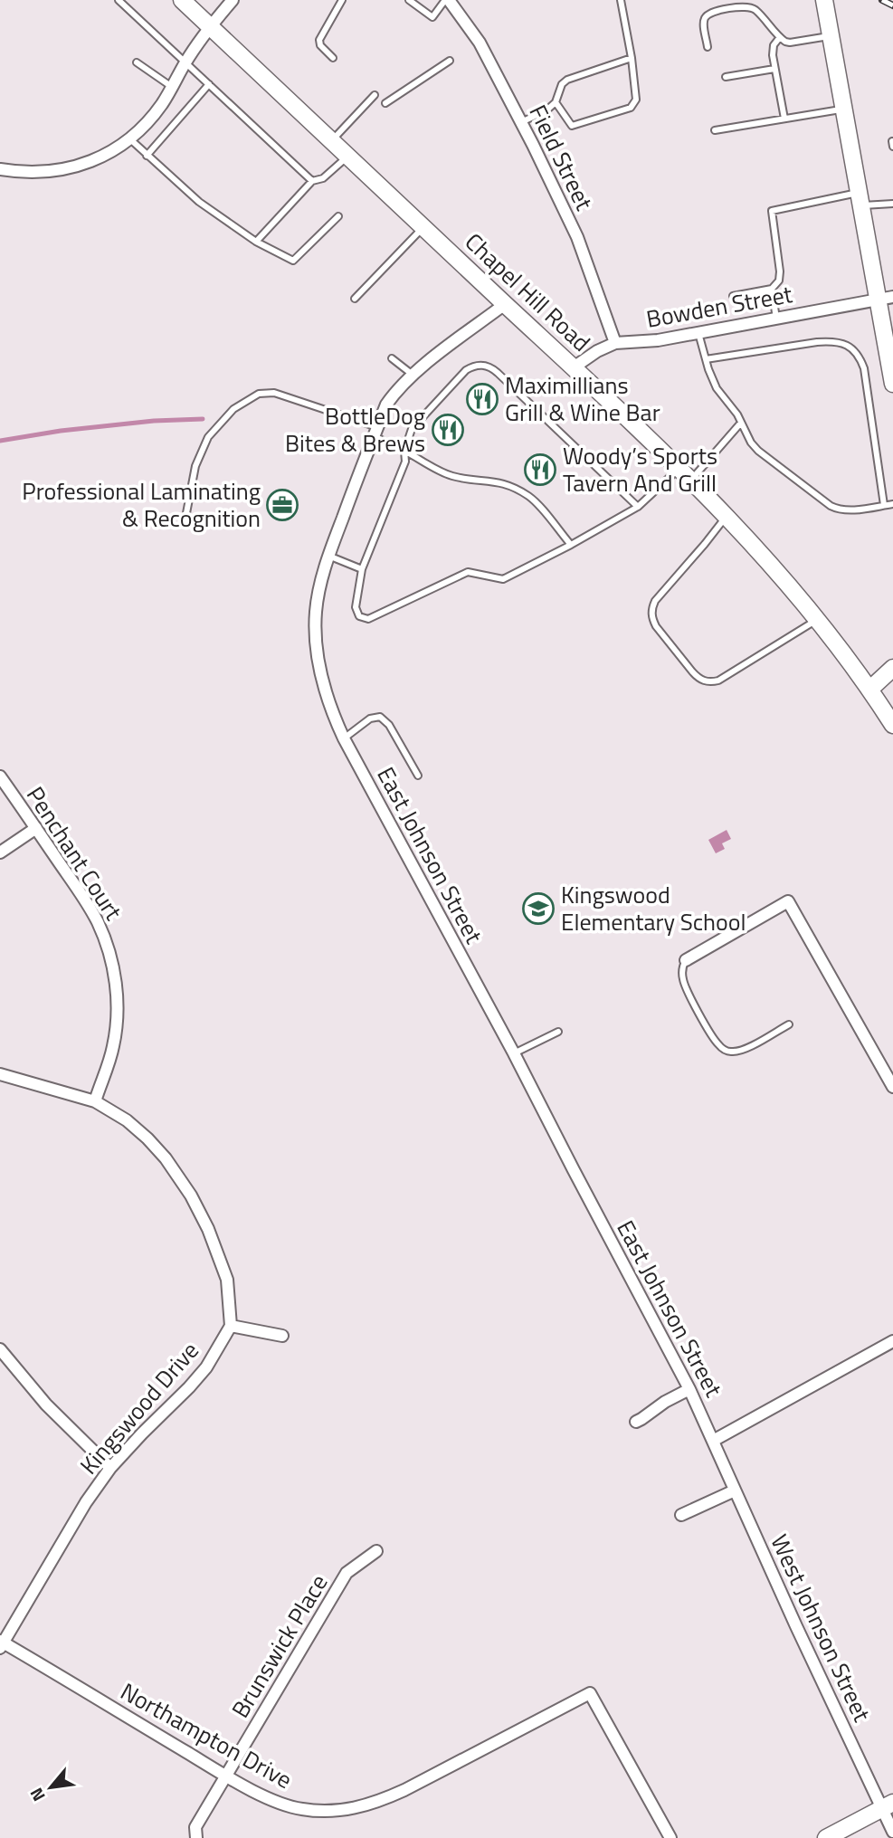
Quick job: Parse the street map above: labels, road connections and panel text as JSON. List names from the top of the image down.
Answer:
{
  "streets": {
    "main road": ["Chapel Hill Road"],
    "street": [
      "Field Street",
      "Bowden Street",
      "Penchant Court",
      "East Johnson Street",
      "Kingswood Drive",
      "West Johnson Street",
      "Brunswick Place",
      "Northampton Drive"
    ]
  },
  "crossings": [
    ["Field Street", "Bowden Street"],
    ["Chapel Hill Road", "Bowden Street"],
    ["Chapel Hill Road", "East Johnson Street"],
    ["East Johnson Street", "West Johnson Street"],
    ["Kingswood Drive", "Northampton Drive"],
    ["Brunswick Place", "Northampton Drive"]
  ],
  "places": {
    "restaurant": ["Maximillians Grill & Wine Bar", "BottleDog Bites & Brews", "Woody’s Sports Tavern And Grill"],
    "office": ["Professional Laminating & Recognition"],
    "school or university": ["Kingswood Elementary School"]
  },
  "north": "bottom left"
}
